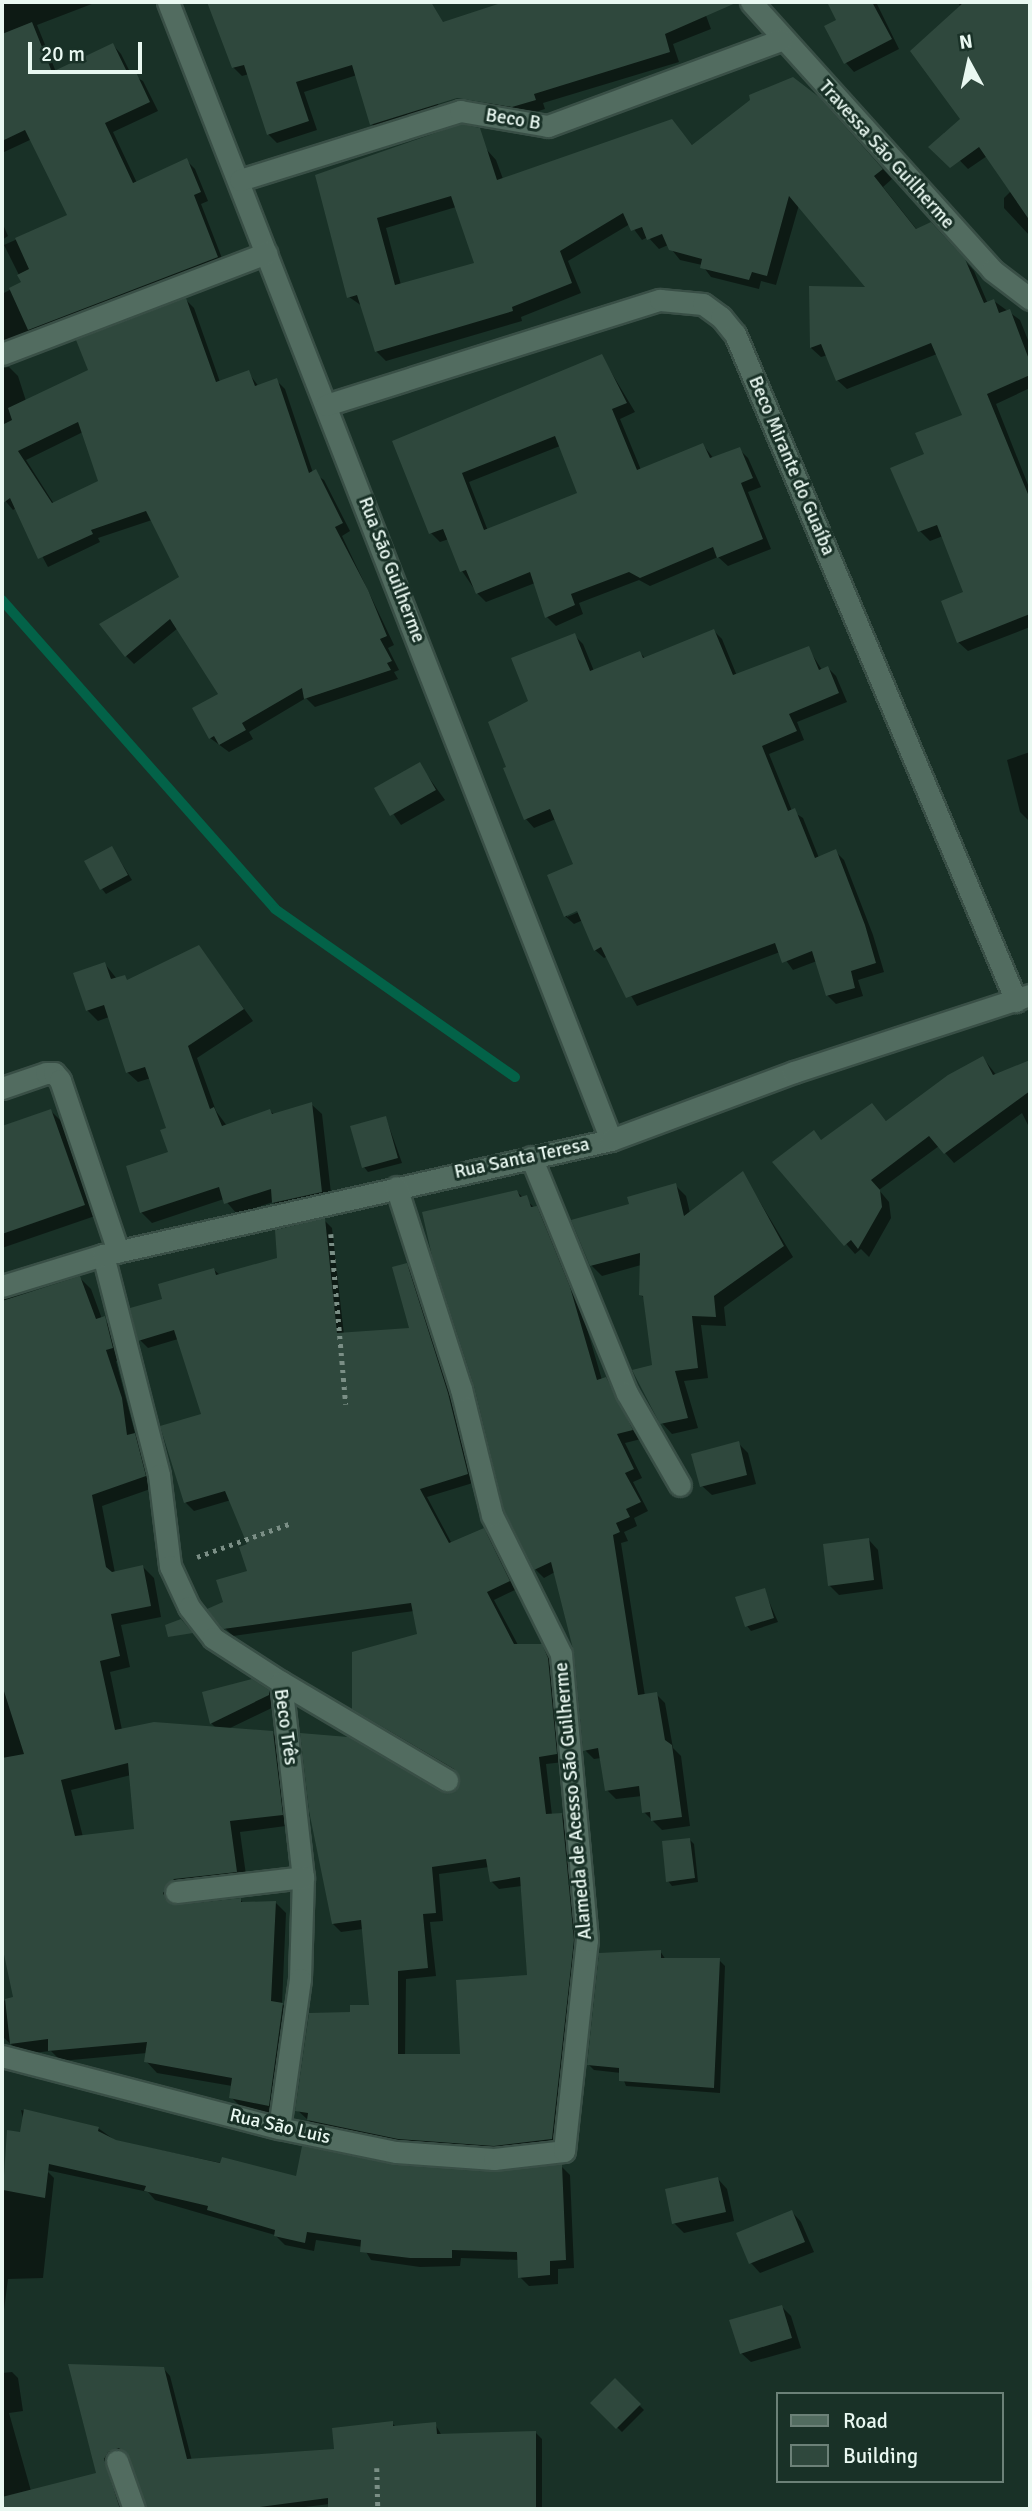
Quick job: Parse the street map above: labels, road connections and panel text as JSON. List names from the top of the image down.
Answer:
{
  "streets": {
    "street": [
      "Beco B",
      "Travessa São Guilherme",
      "Beco Mirante do Guaíba",
      "Rua São Guilherme",
      "Rua Santa Teresa",
      "Beco Três",
      "Alameda de Acesso São Guilherme",
      "Rua São Luis"
    ]
  },
  "crossings": [
    ["Beco B", "Travessa São Guilherme"],
    ["Beco B", "Rua São Guilherme"],
    ["Beco Mirante do Guaíba", "Rua São Guilherme"],
    ["Beco Mirante do Guaíba", "Rua Santa Teresa"],
    ["Rua São Guilherme", "Rua Santa Teresa"],
    ["Rua Santa Teresa", "Beco Três"],
    ["Rua Santa Teresa", "Alameda de Acesso São Guilherme"],
    ["Beco Três", "Rua São Luis"],
    ["Alameda de Acesso São Guilherme", "Rua São Luis"]
  ],
  "legend": ["Road", "Building"],
  "scale_bar": "20 m",
  "north": "top"
}
